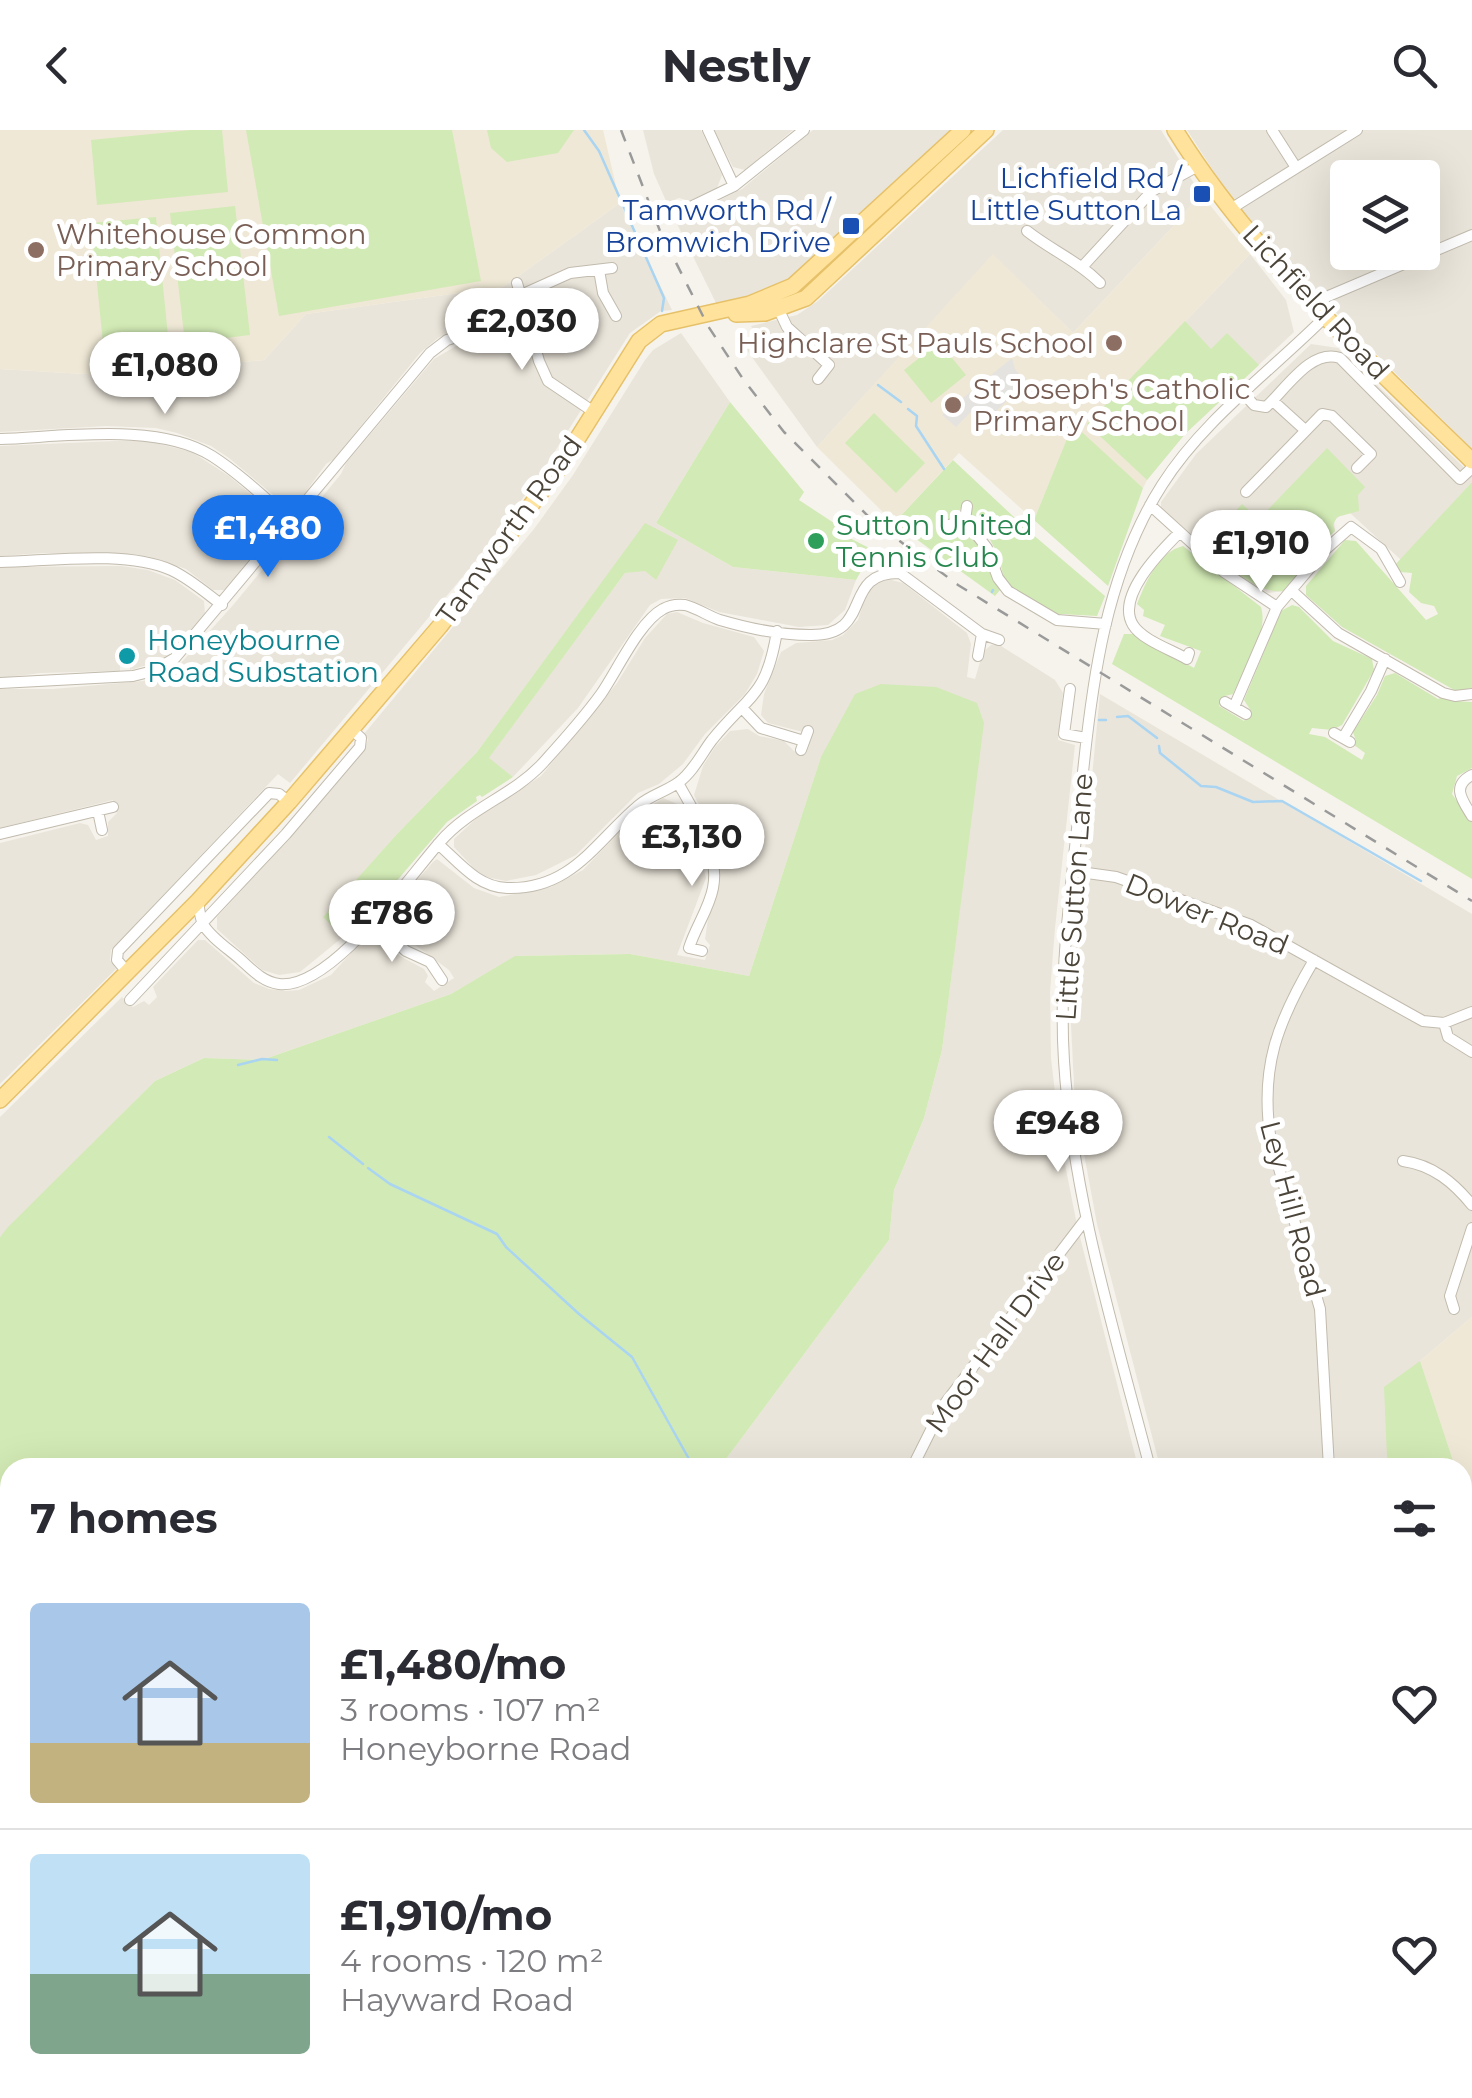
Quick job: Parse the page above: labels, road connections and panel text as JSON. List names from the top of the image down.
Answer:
{
  "streets": {
    "main road": ["Lichfield Road", "Tamworth Road"],
    "street": [
      "Little Sutton Lane",
      "Dower Road",
      "Ley Hill Road",
      "Moor Hall Drive"
    ]
  },
  "crossings": [
    ["Lichfield Road", "Little Sutton Lane"],
    ["Little Sutton Lane", "Dower Road"],
    ["Little Sutton Lane", "Moor Hall Drive"],
    ["Dower Road", "Ley Hill Road"]
  ],
  "places": {
    "transit": ["Lichfield Rd / Little Sutton La", "Tamworth Rd / Bromwich Drive"],
    "other": [
      "Whitehouse Common Primary School",
      "Highclare St Pauls School",
      "St Joseph's Catholic Primary School",
      "Sutton United Tennis Club",
      "Honeybourne Road Substation"
    ]
  },
  "page": {
    "header": "Nestly",
    "price": [
      "£2,030",
      "£1,080",
      "£1,480",
      "£1,910",
      "£3,130",
      "£786",
      "£948"
    ],
    "heading": "7 homes",
    "list": [
      {
        "name": "£1,480/mo",
        "note": "3 rooms · 107 m² · Honeyborne Road"
      },
      {
        "name": "£1,910/mo",
        "note": "4 rooms · 120 m² · Hayward Road"
      }
    ]
  }
}
